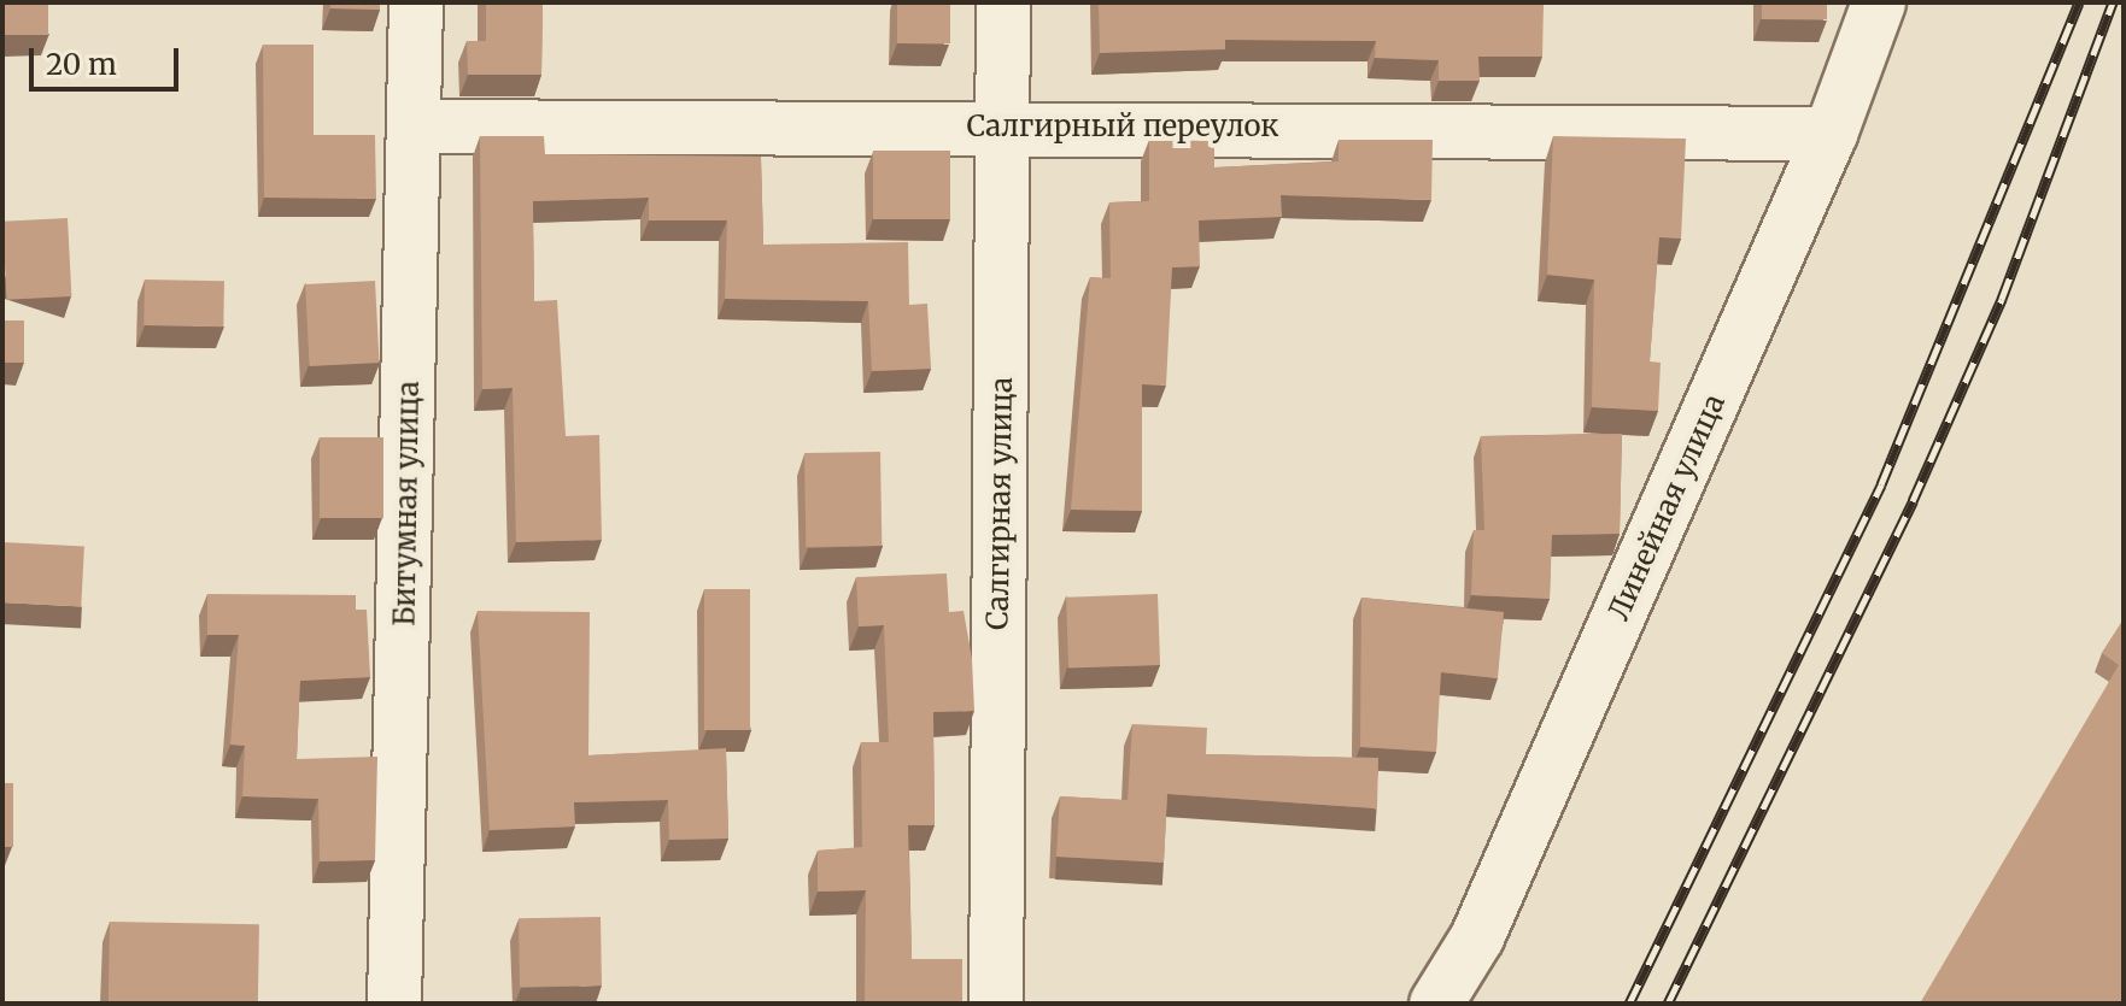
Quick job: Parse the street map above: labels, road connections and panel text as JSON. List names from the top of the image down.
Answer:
{
  "streets": {
    "street": [
      "Салгирный переулок",
      "Битумная улица",
      "Салгирная улица",
      "Линейная улица"
    ]
  },
  "crossings": [
    ["Салгирный переулок", "Битумная улица"],
    ["Салгирный переулок", "Салгирная улица"],
    ["Салгирный переулок", "Линейная улица"]
  ],
  "scale_bar": "20 m"
}
